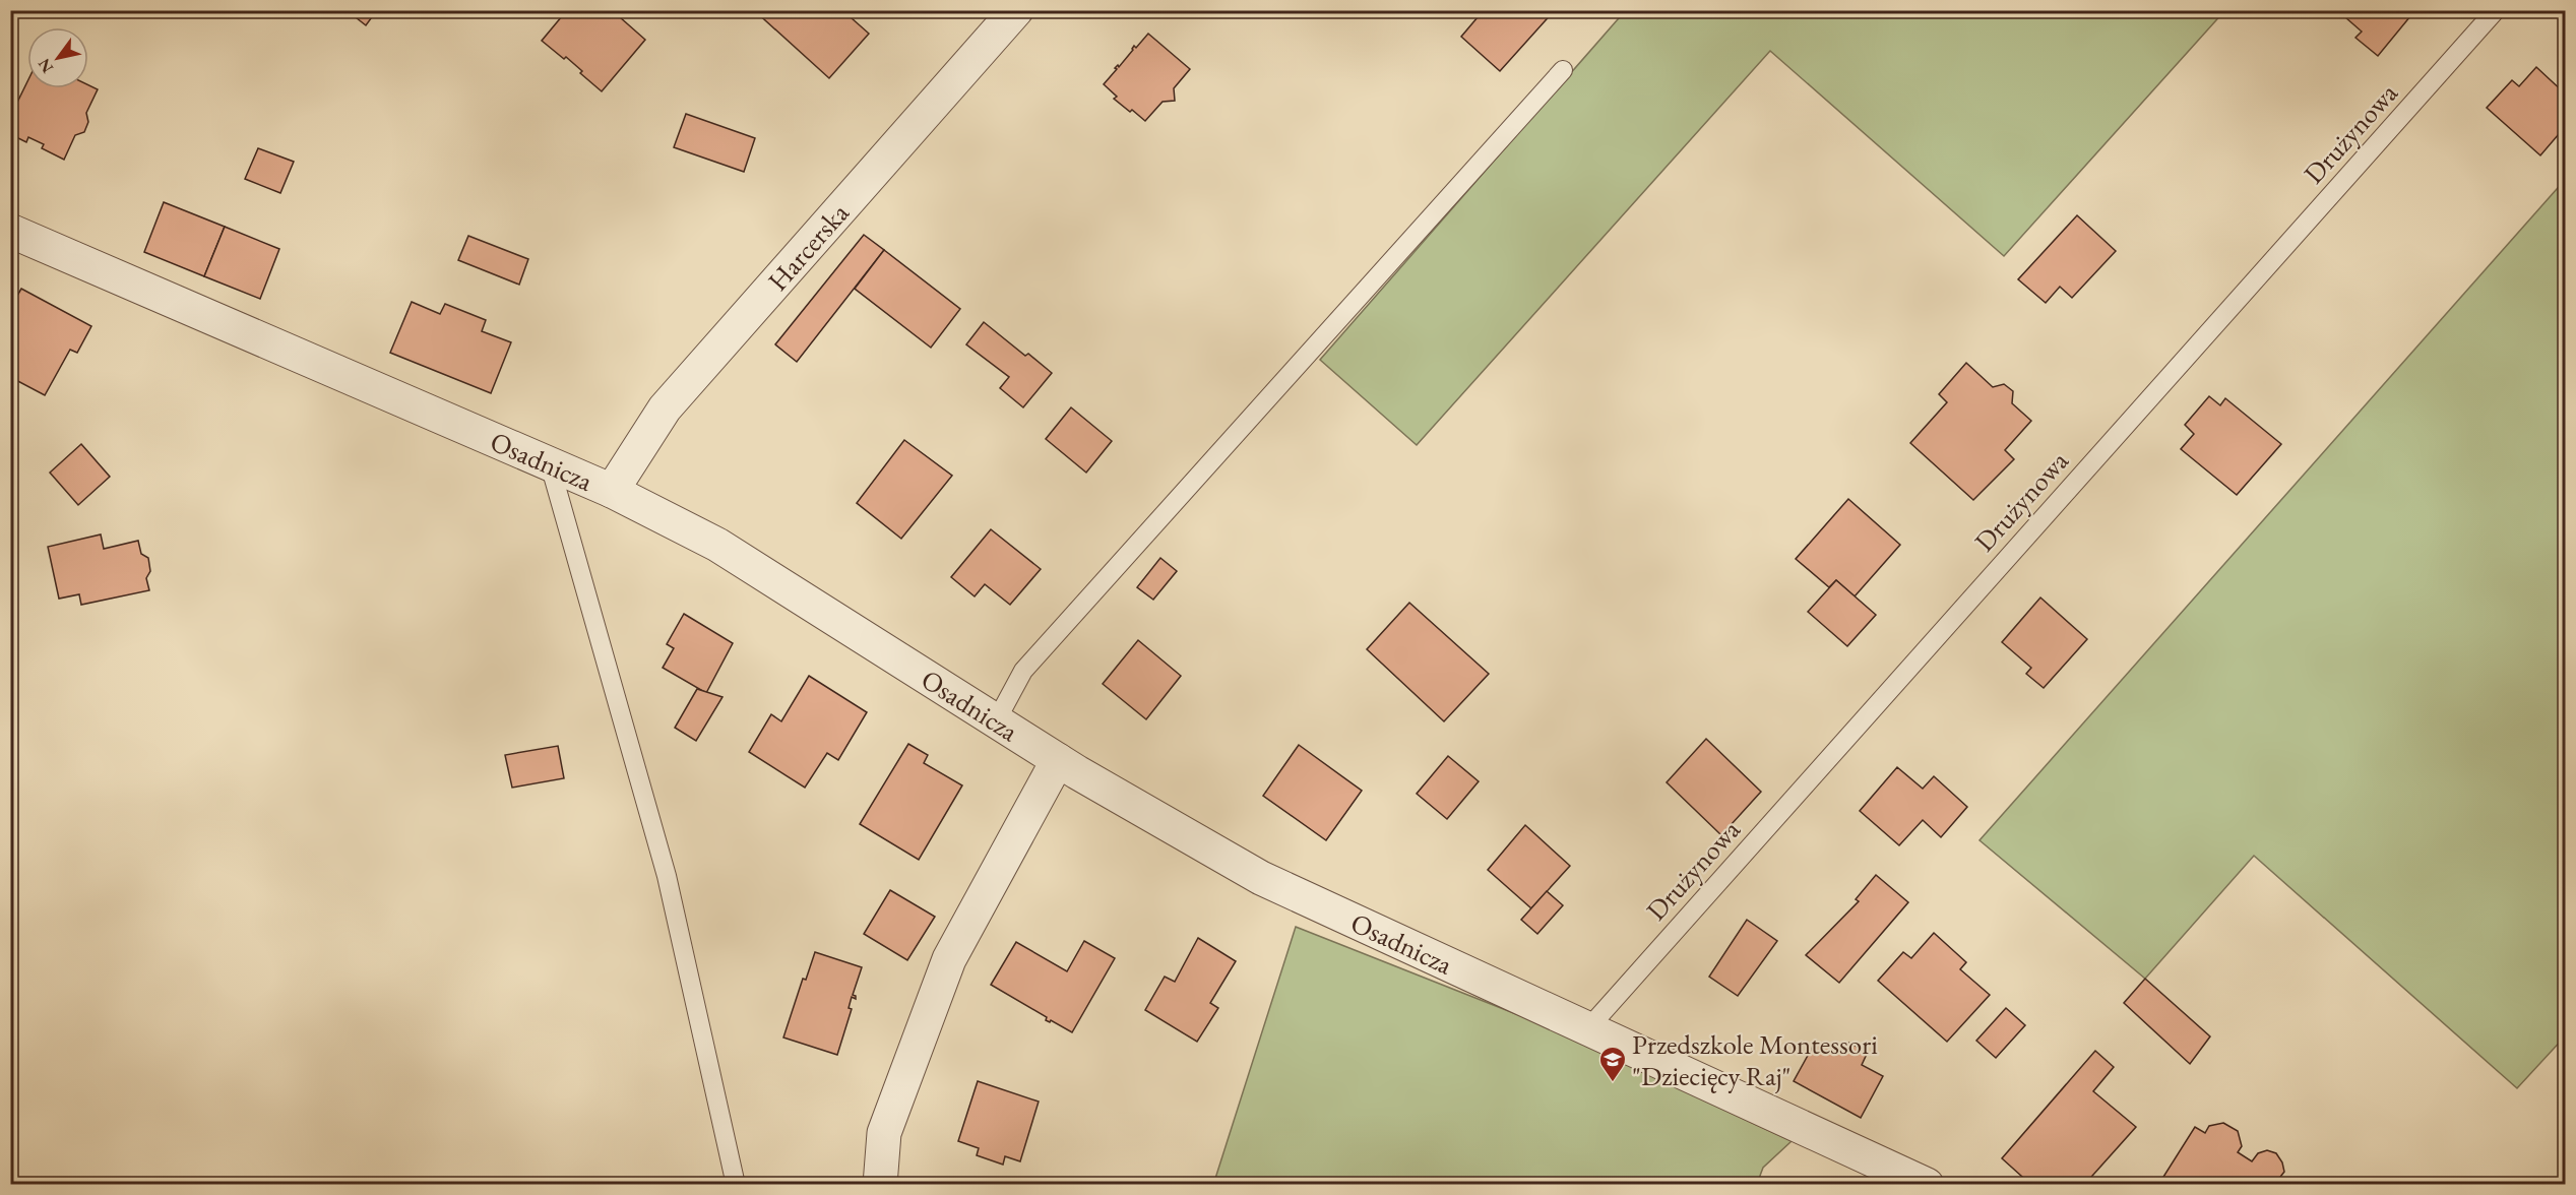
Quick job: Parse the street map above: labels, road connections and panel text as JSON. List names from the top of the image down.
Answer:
{
  "streets": {
    "street": ["Harcerska", "Osadnicza"],
    "lane": ["Drużynowa"]
  },
  "crossings": [
    ["Drużynowa", "Osadnicza"],
    ["Harcerska", "Osadnicza"]
  ],
  "places": {
    "school or university": ["Przedszkole Montessori \"Dziecięcy Raj\""]
  },
  "north": "bottom left"
}
